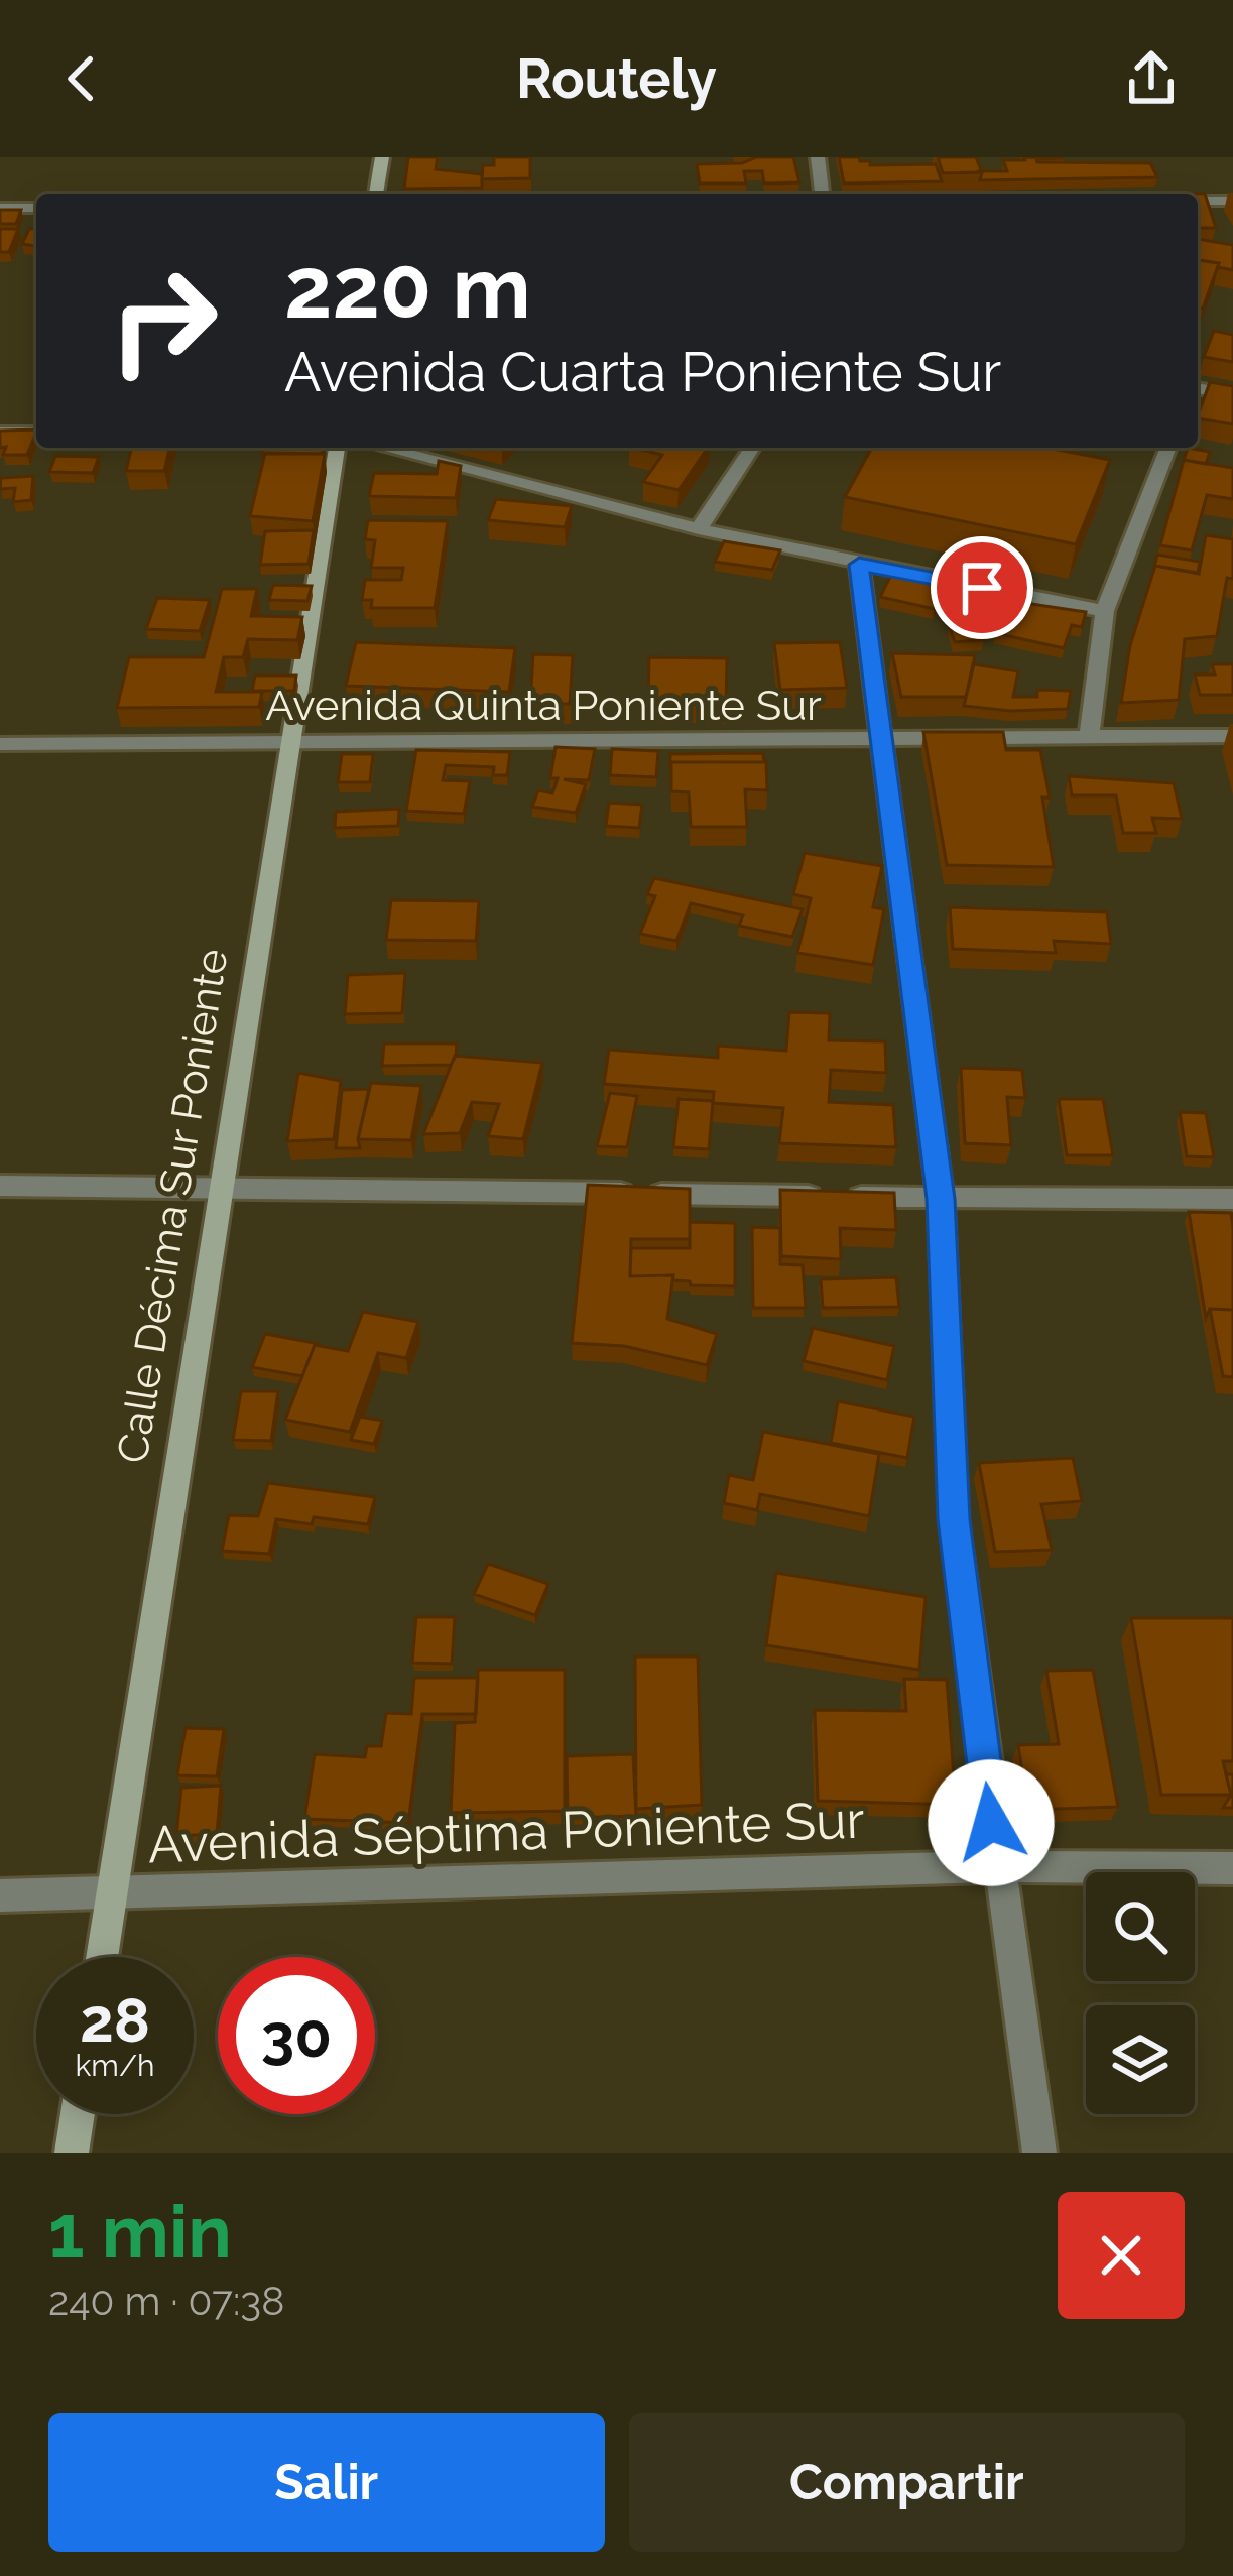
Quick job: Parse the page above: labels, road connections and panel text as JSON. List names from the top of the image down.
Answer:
{
  "streets": {
    "street": ["Avenida Quinta Poniente Sur", "Calle Décima Sur Poniente", "Avenida Séptima Poniente Sur"]
  },
  "crossings": [
    ["Avenida Quinta Poniente Sur", "Calle Décima Sur Poniente"],
    ["Calle Décima Sur Poniente", "Avenida Séptima Poniente Sur"]
  ],
  "page": {
    "header": "Routely",
    "turn": ["220 m", "Avenida Cuarta Poniente Sur"],
    "speed": "28 km/h",
    "limit": "30",
    "heading": ["1 min", "240 m · 07:38"],
    "buttons": ["Salir", "Compartir"]
  }
}
